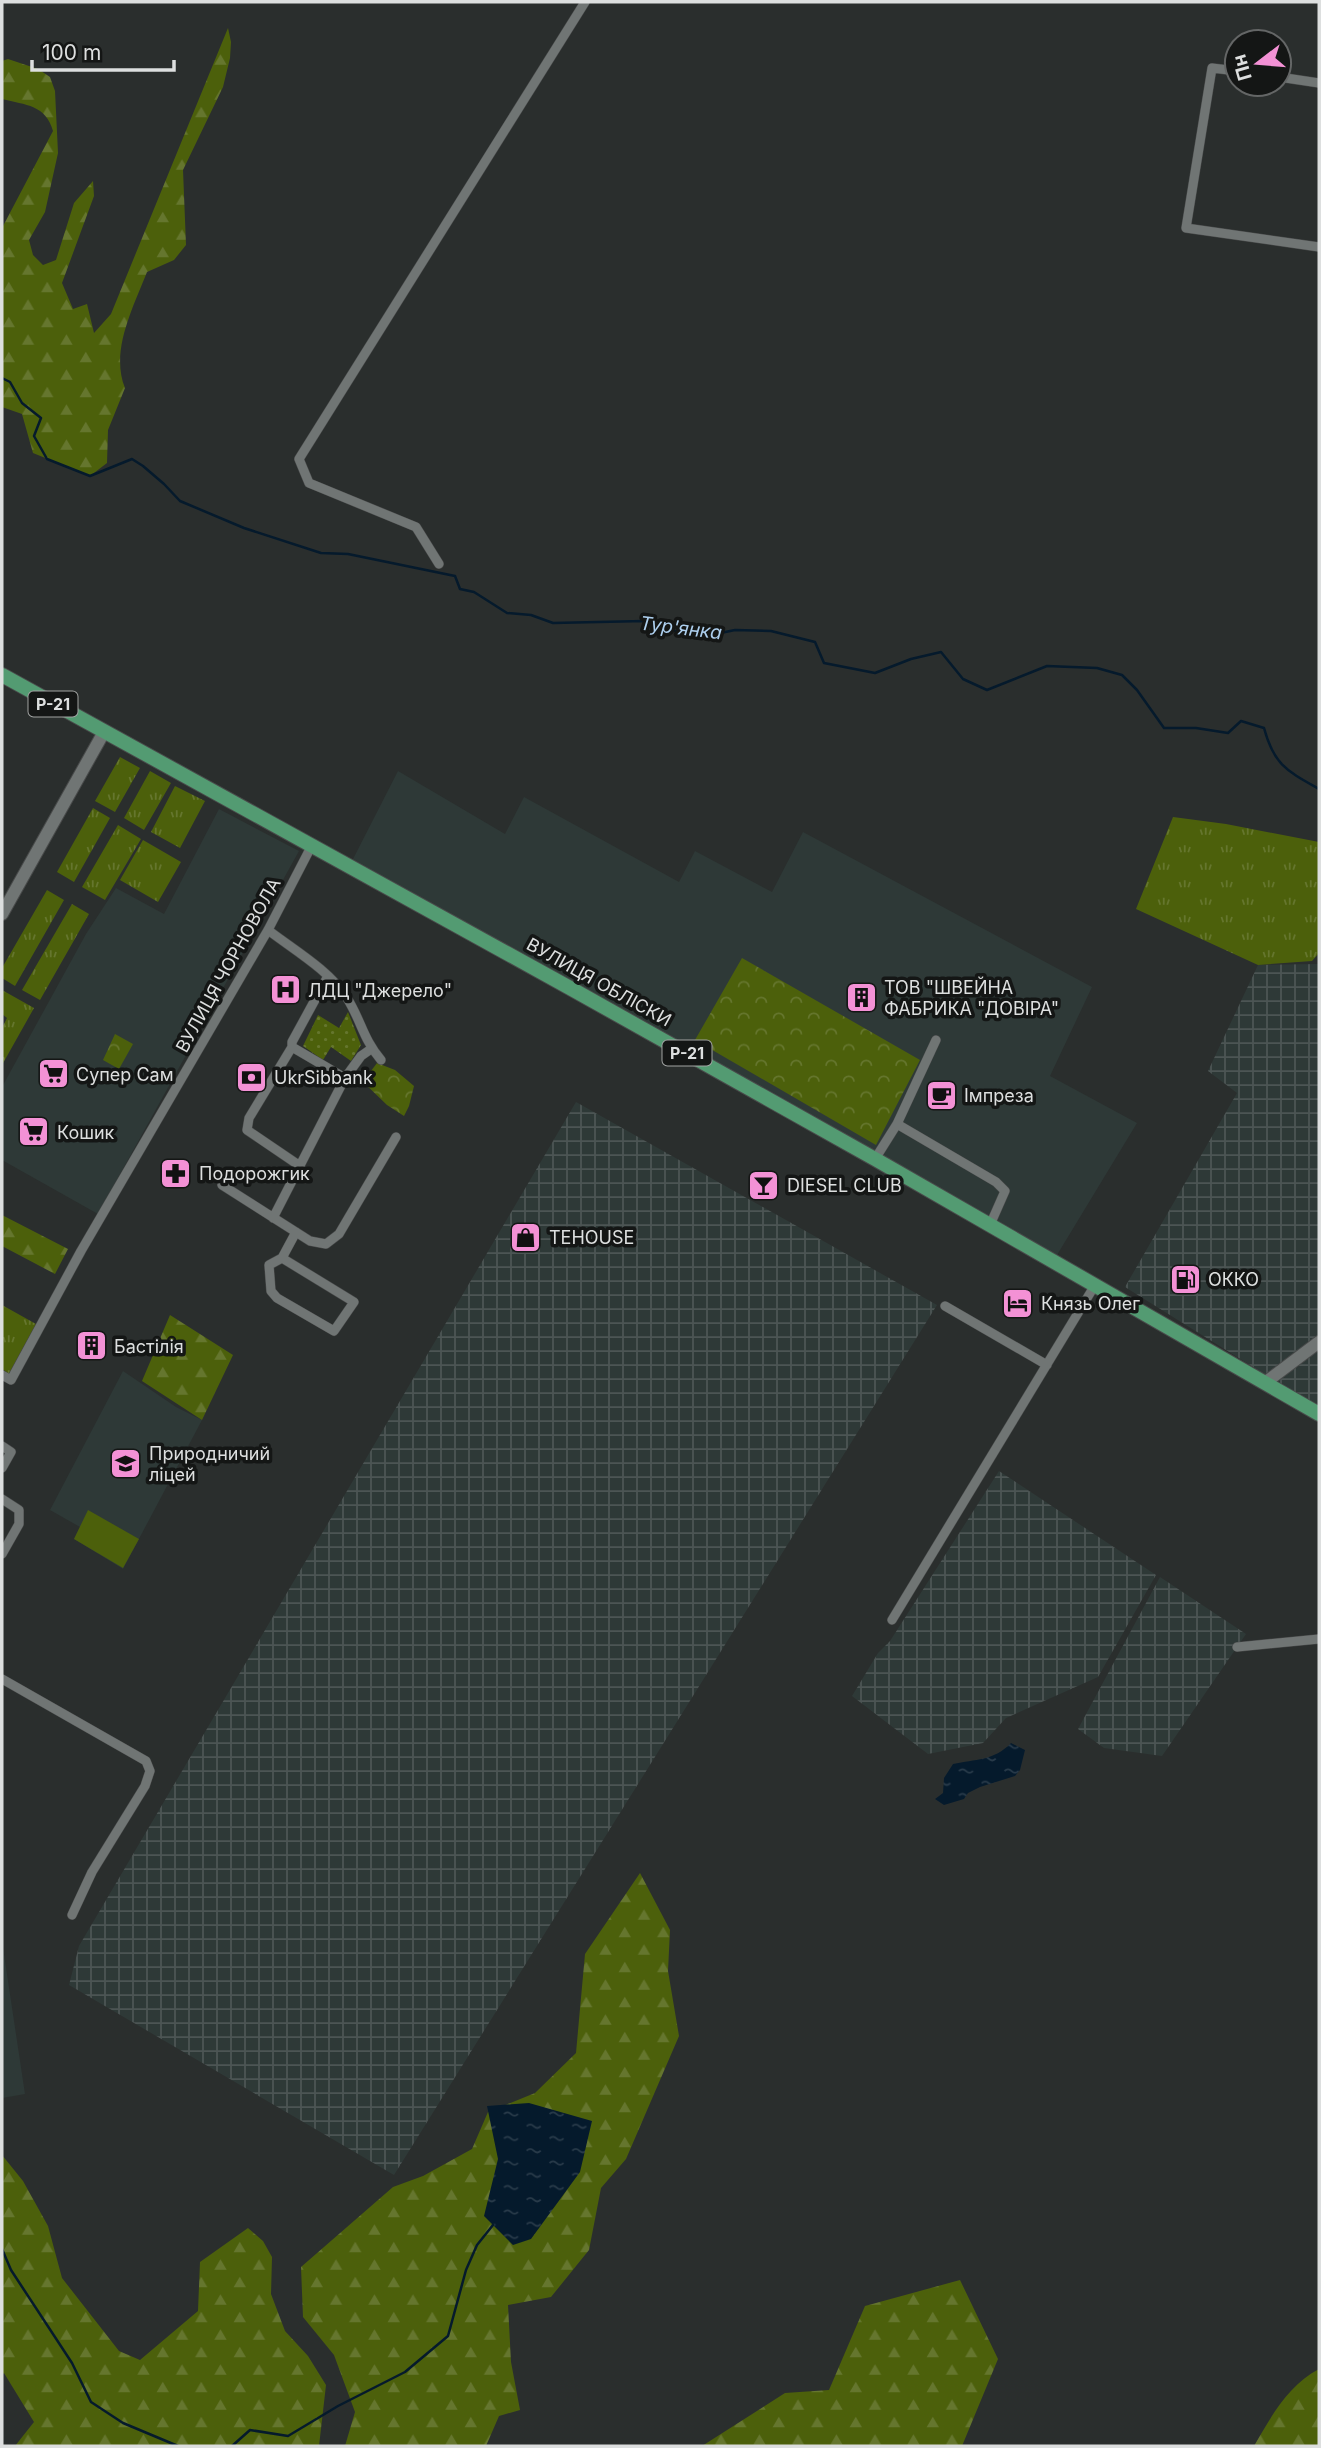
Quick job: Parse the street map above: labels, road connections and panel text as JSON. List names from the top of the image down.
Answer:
{
  "streets": {
    "main road": ["Р-21", "ВУЛИЦЯ ОБЛІСКИ"],
    "street": ["ВУЛИЦЯ ЧОРНОВОЛА"]
  },
  "crossings": [
    ["ВУЛИЦЯ ЧОРНОВОЛА", "ВУЛИЦЯ ОБЛІСКИ"]
  ],
  "water": ["Тур'янка"],
  "places": {
    "hospital": ["ЛДЦ \"Джерело\""],
    "building": ["ТОВ \"ШВЕЙНА ФАБРИКА \"ДОВІРА\"", "Бастілія"],
    "supermarket": ["Супер Сам", "Кошик"],
    "bank": ["UkrSibbank"],
    "cafe": ["Імпреза"],
    "pharmacy": ["Подорожгик"],
    "bar": ["DIESEL CLUB"],
    "shop": ["TEHOUSE"],
    "fuel station": ["ОККО"],
    "hotel": ["Князь Олег"],
    "school or university": ["Природничий ліцей"]
  },
  "scale_bar": "100 m",
  "north": "left"
}
